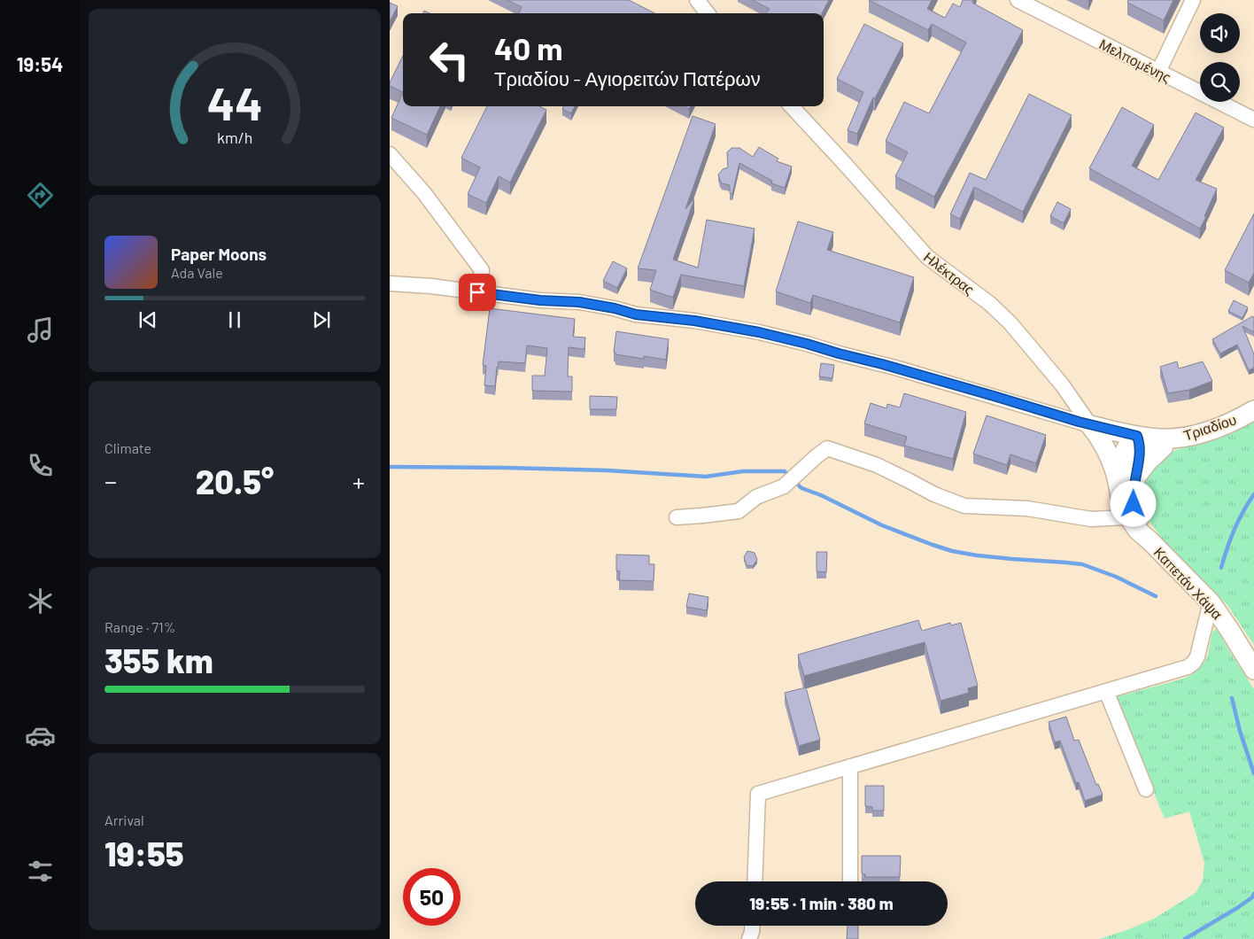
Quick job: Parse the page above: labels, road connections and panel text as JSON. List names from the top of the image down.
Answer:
{
  "streets": {
    "main road": ["Τριαδίου", "Καπετάν Χάψα"],
    "street": ["Μελπομένης", "Ηλέκτρας"]
  },
  "crossings": [
    ["Ηλέκτρας", "Τριαδίου"],
    ["Τριαδίου", "Καπετάν Χάψα"]
  ],
  "page": {
    "tabs": "19:54",
    "turn": ["40 m", "Τριαδίου - Αγιορειτών Πατέρων"],
    "song": ["Paper Moons", "Ada Vale"],
    "tile": [
      "Climate",
      ["Range · 71%", "355 km"],
      ["Arrival", "19:55"]
    ],
    "heat": ["−", "20.5°", "+"],
    "limit": "50",
    "trip": "19:55 · 1 min · 380 m",
    "gauge": ["44", "km/h"]
  }
}
